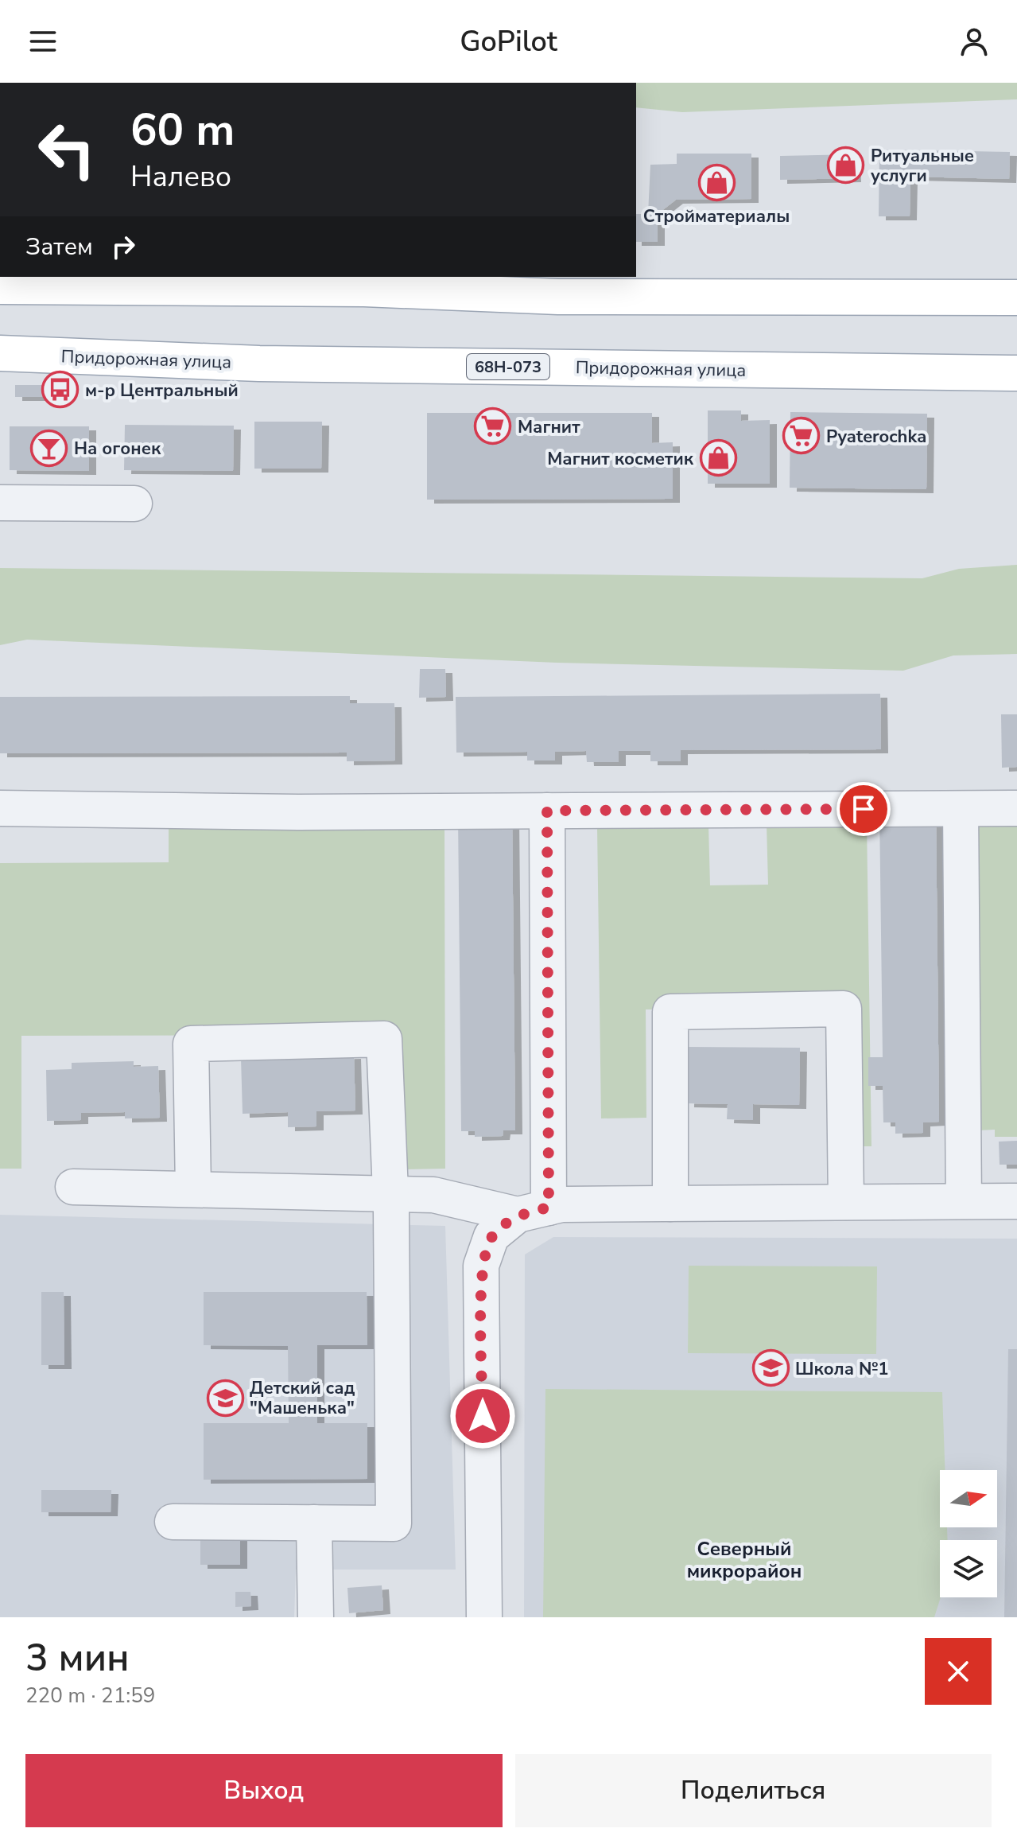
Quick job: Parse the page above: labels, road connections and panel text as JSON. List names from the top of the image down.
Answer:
{
  "streets": {
    "main road": ["Придорожная улица", "68Н-073"]
  },
  "districts": ["Северный микрорайон"],
  "places": {
    "shop": ["Ритуальные услуги", "Стройматериалы", "Магнит косметик"],
    "bus stop": ["м-р Центральный"],
    "supermarket": ["Магнит", "Pyaterochka"],
    "bar": ["На огонек"],
    "school or university": ["Школа №1", "Детский сад \"Машенька\""]
  },
  "north": "right",
  "page": {
    "header": "GoPilot",
    "turn": ["60 m", "Налево"],
    "then": "Затем",
    "heading": ["3 мин", "220 m · 21:59"],
    "buttons": ["Выход", "Поделиться"]
  }
}
